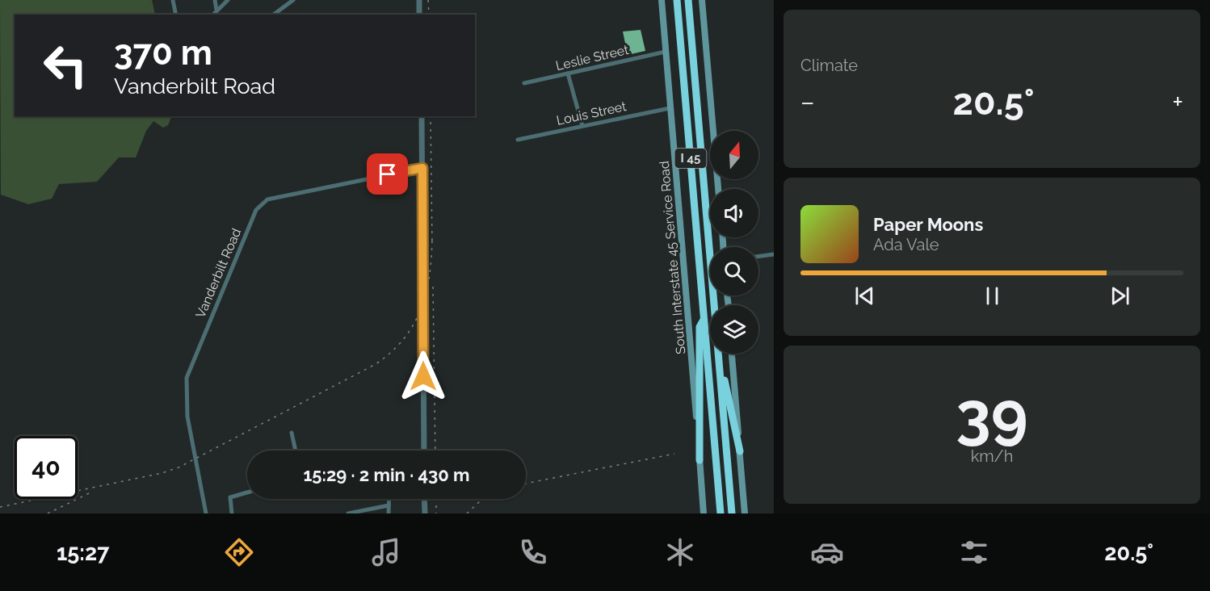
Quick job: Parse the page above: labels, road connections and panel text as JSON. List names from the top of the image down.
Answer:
{
  "streets": {
    "highway": ["I 45"],
    "main road": ["South Interstate 45 Service Road"],
    "street": ["Leslie Street", "Louis Street", "Vanderbilt Road"]
  },
  "crossings": [
    ["Leslie Street", "South Interstate 45 Service Road"],
    ["Louis Street", "South Interstate 45 Service Road"]
  ],
  "north": "top",
  "page": {
    "tile": [
      "Climate",
      ["39", "km/h"]
    ],
    "turn": ["370 m", "Vanderbilt Road"],
    "heat": ["−", "20.5°", "+"],
    "song": ["Paper Moons", "Ada Vale"],
    "limit": "40",
    "trip": "15:29 · 2 min · 430 m",
    "tabs": ["15:27", "20.5°"]
  }
}
